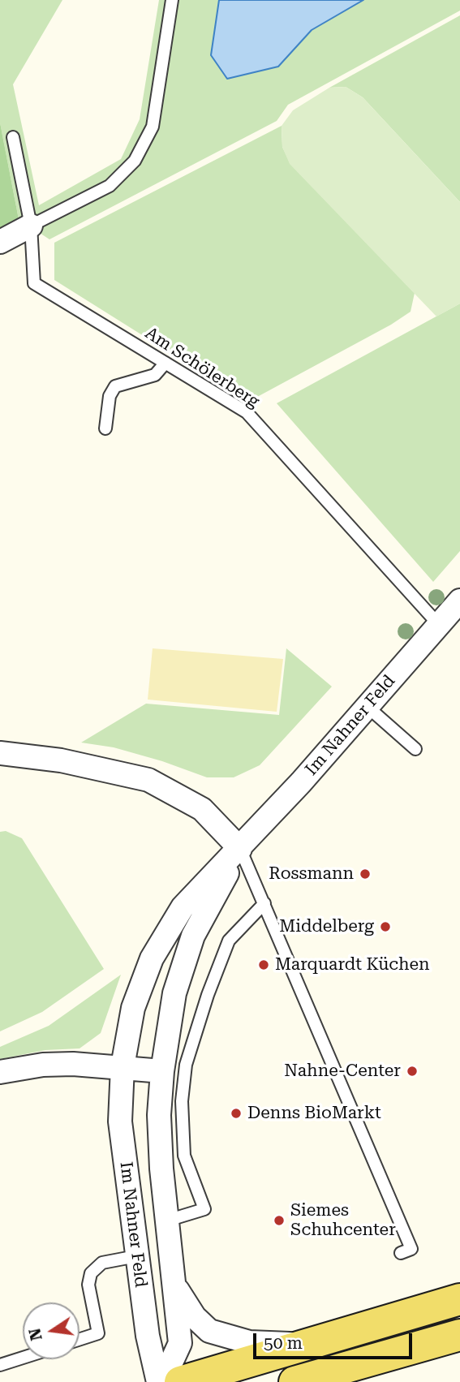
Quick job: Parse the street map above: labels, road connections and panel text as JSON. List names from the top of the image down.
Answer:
{
  "streets": {
    "street": ["Im Nahner Feld"],
    "lane": ["Am Schölerberg"]
  },
  "crossings": [
    ["Am Schölerberg", "Im Nahner Feld"]
  ],
  "places": [
    "Rossmann",
    "Middelberg",
    "Marquardt Küchen",
    "Nahne-Center",
    "Denns BioMarkt",
    "Siemes Schuhcenter"
  ],
  "scale_bar": "50 m",
  "north": "left"
}
